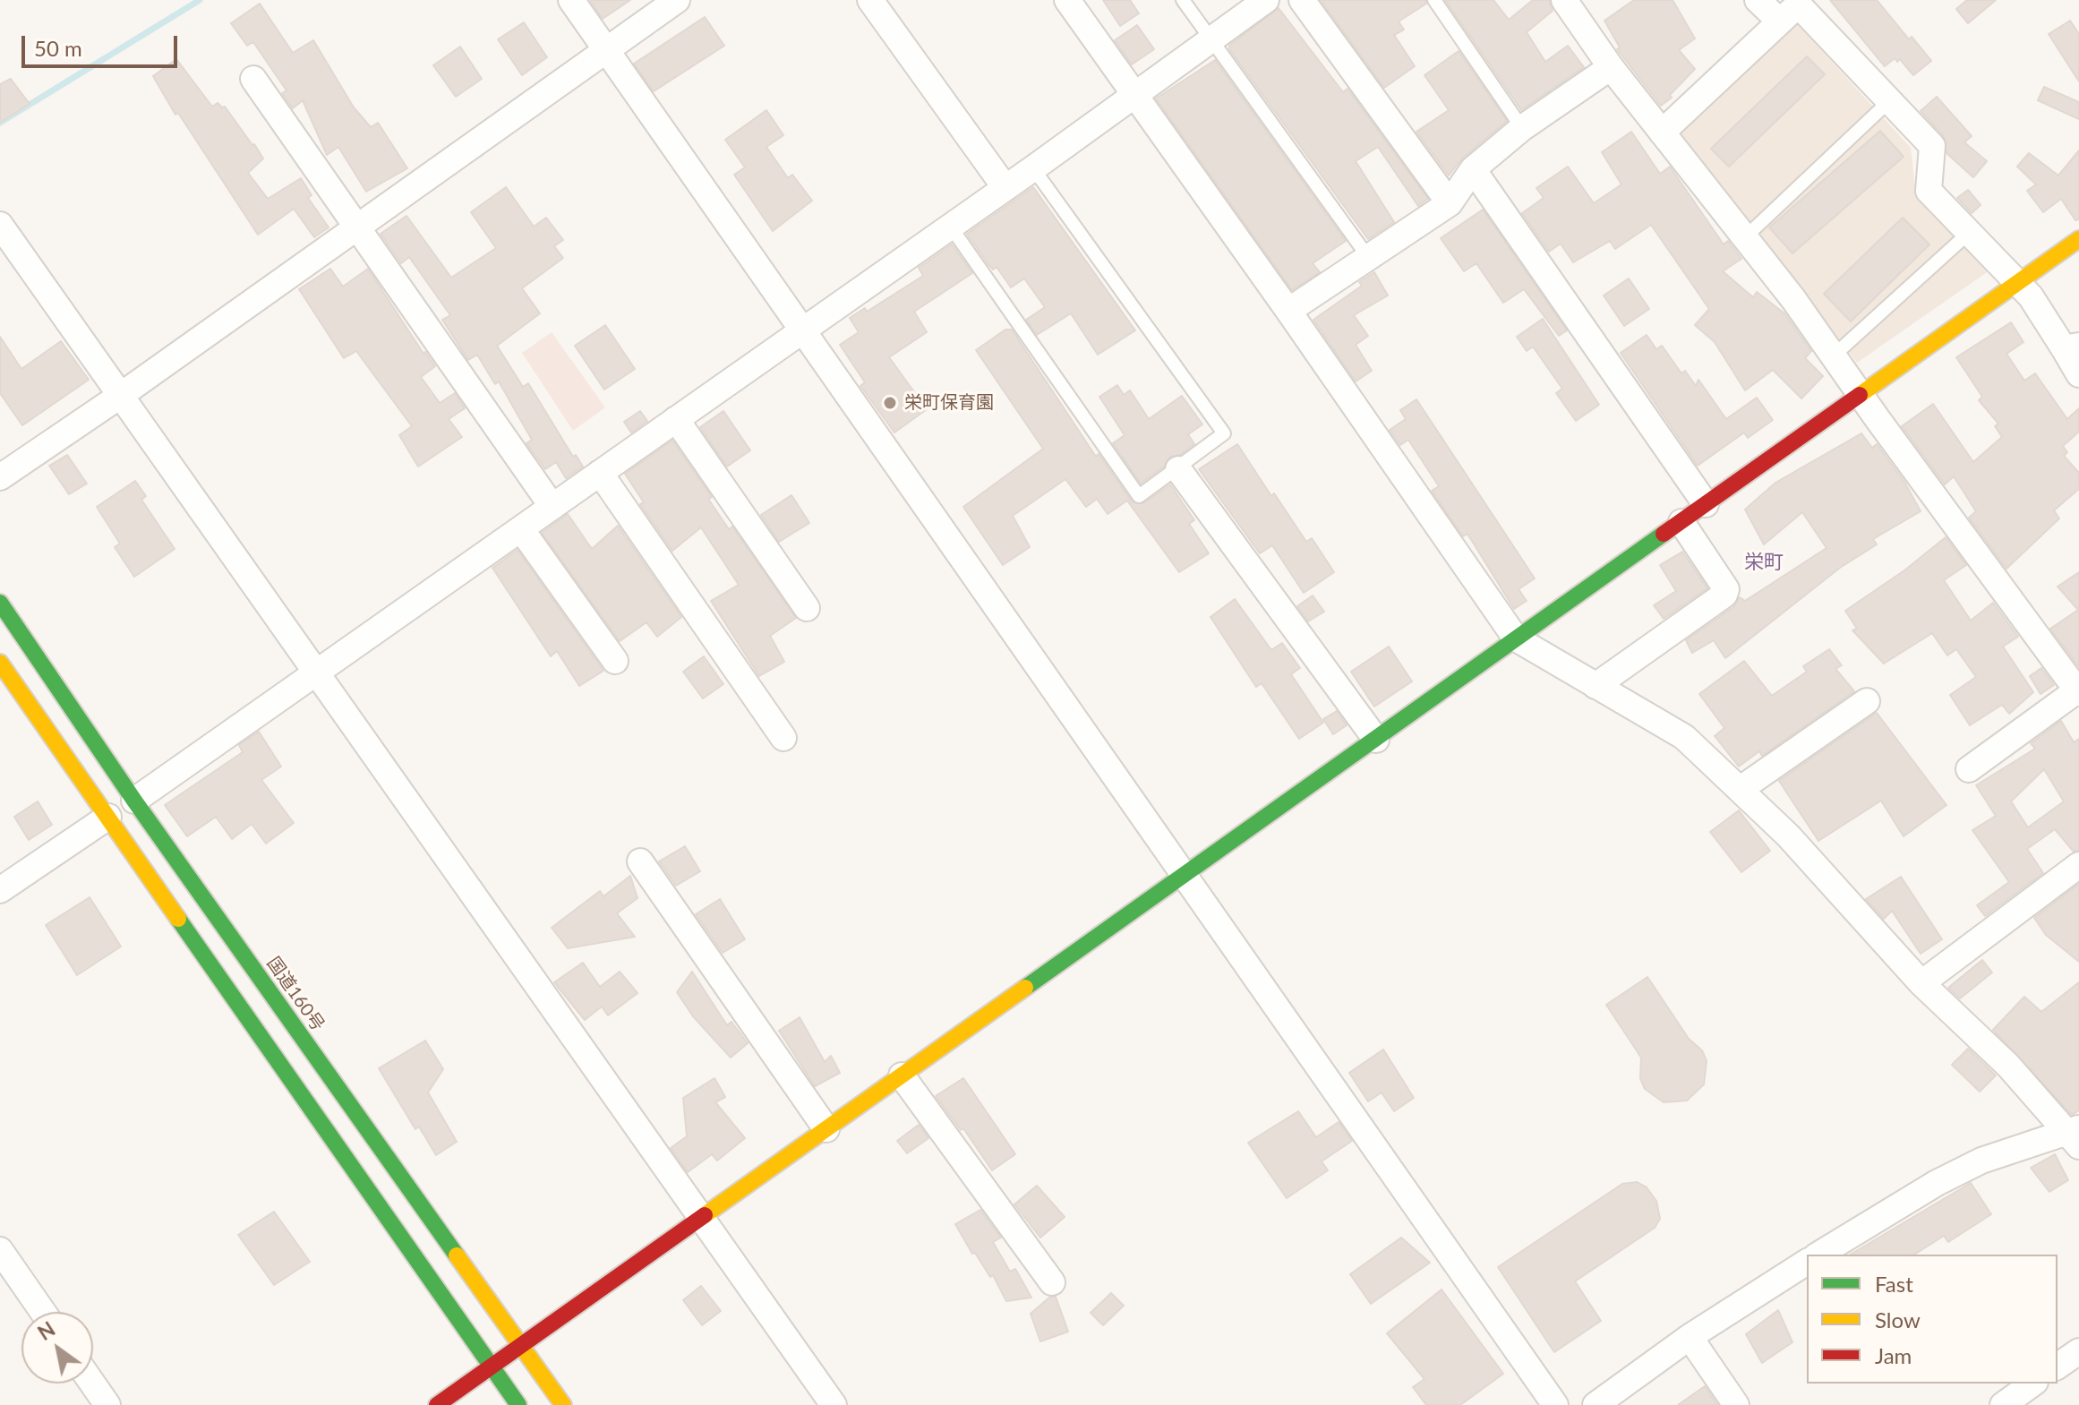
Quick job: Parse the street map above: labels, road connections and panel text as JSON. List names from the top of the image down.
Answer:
{
  "streets": {
    "main road": ["国道160号"]
  },
  "districts": ["栄町"],
  "places": ["栄町保育園"],
  "legend": ["Fast", "Slow", "Jam"],
  "scale_bar": "50 m",
  "north": "top left"
}
